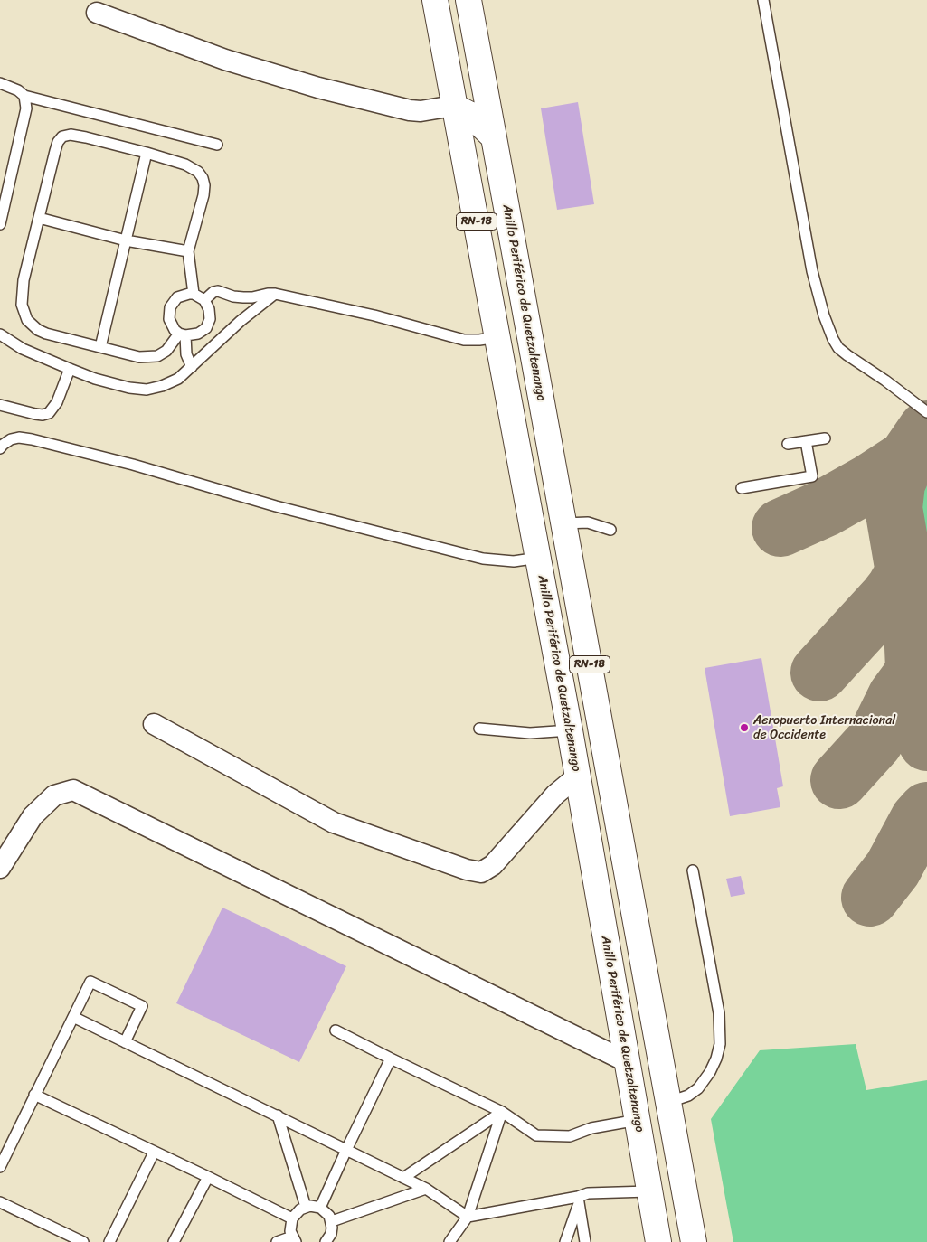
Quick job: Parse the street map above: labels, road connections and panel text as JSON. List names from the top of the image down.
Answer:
{
  "streets": {
    "highway": ["RN-1B", "Anillo Periférico de Quetzaltenango"]
  },
  "places": ["Aeropuerto Internacional de Occidente"]
}
